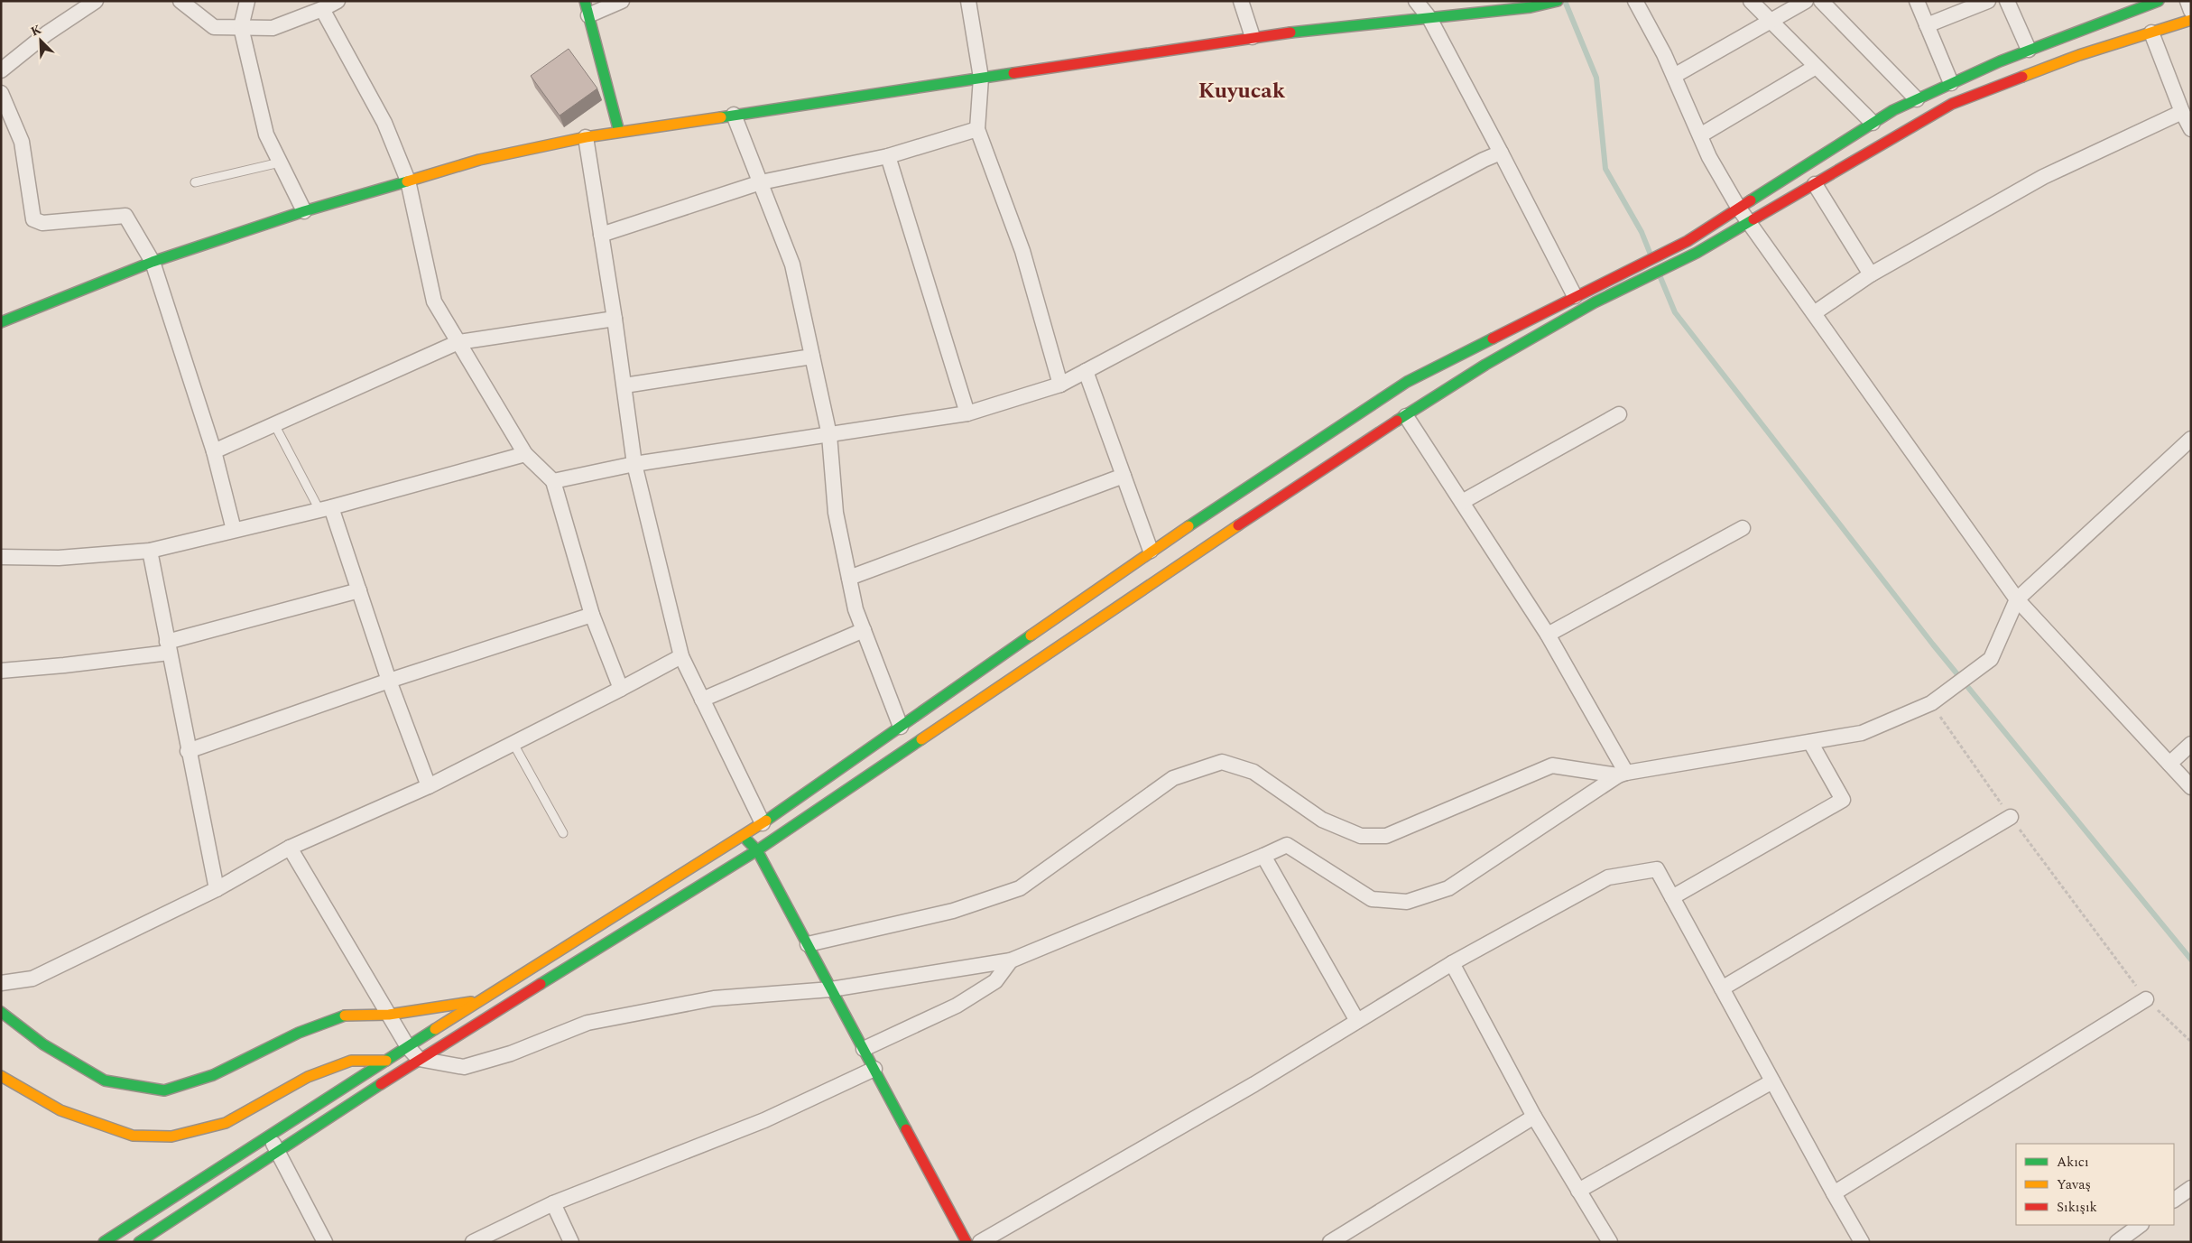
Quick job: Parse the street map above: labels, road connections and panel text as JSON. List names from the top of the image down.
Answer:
{
  "districts": ["Kuyucak"],
  "legend": ["Akıcı", "Yavaş", "Sıkışık"],
  "north": "top left"
}
